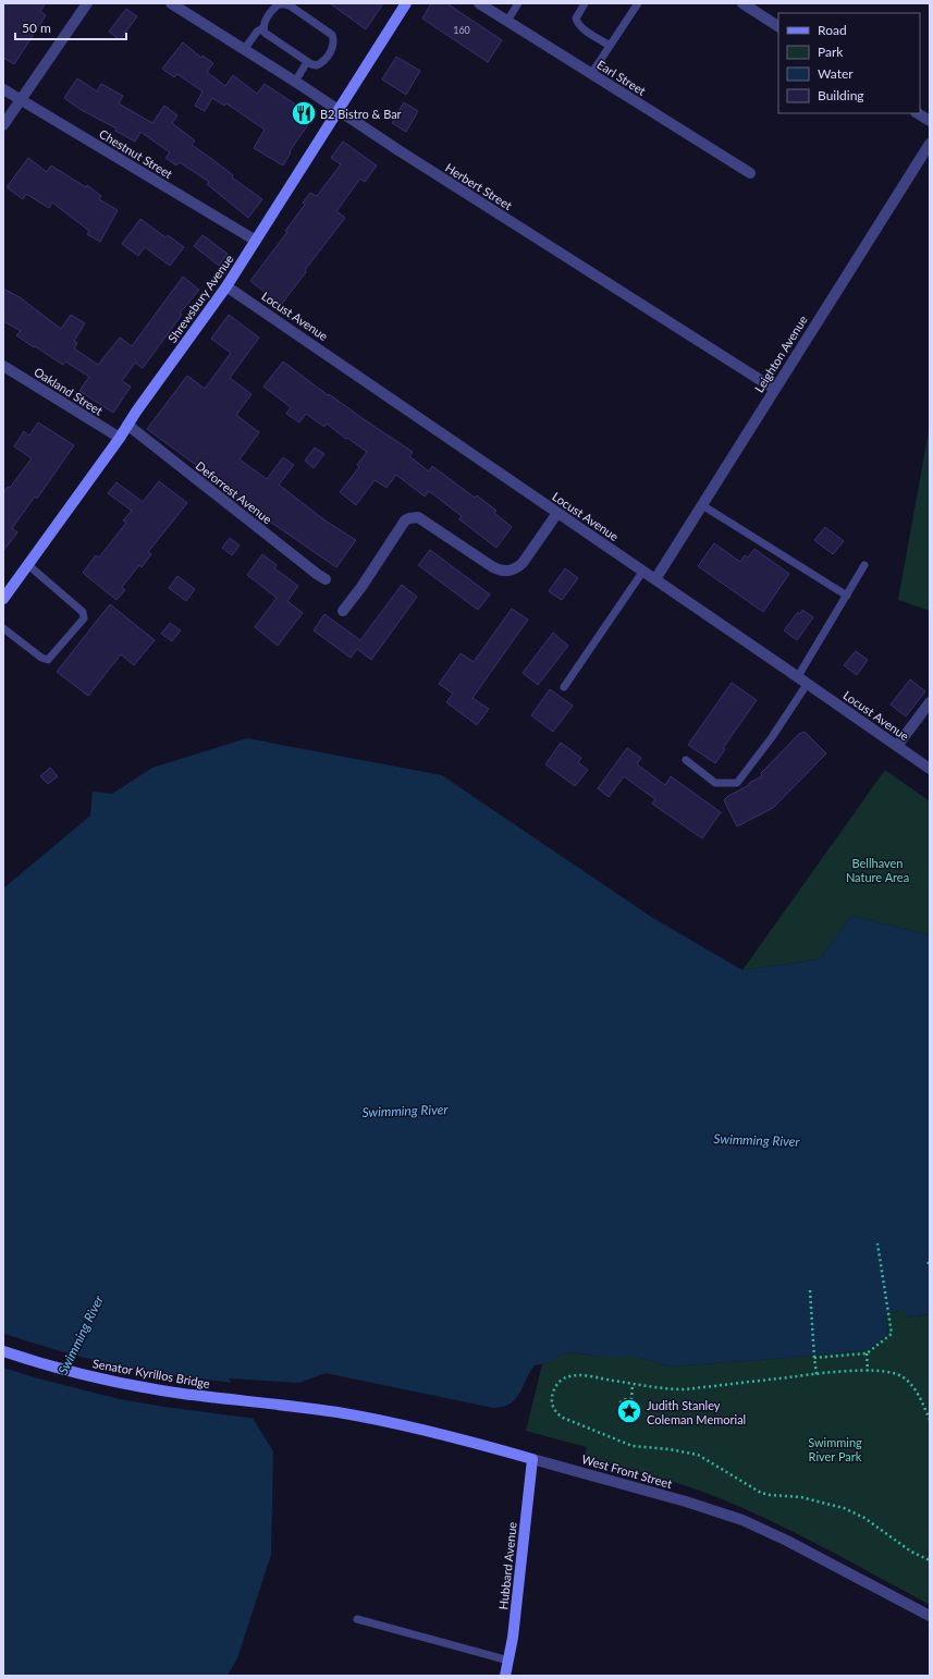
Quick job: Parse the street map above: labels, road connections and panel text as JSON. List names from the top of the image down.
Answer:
{
  "streets": {
    "main road": [
      "Shrewsbury Avenue",
      "Senator Kyrillos Bridge",
      "West Front Street",
      "Hubbard Avenue"
    ],
    "street": [
      "Earl Street",
      "Chestnut Street",
      "Herbert Street",
      "Locust Avenue",
      "Leighton Avenue",
      "Oakland Street",
      "Deforrest Avenue"
    ]
  },
  "crossings": [
    ["Chestnut Street", "Shrewsbury Avenue"],
    ["Herbert Street", "Shrewsbury Avenue"],
    ["Herbert Street", "Leighton Avenue"],
    ["Shrewsbury Avenue", "Locust Avenue"],
    ["Shrewsbury Avenue", "Oakland Street"],
    ["Shrewsbury Avenue", "Deforrest Avenue"],
    ["Locust Avenue", "Leighton Avenue"],
    ["Senator Kyrillos Bridge", "West Front Street"],
    ["West Front Street", "Hubbard Avenue"]
  ],
  "water": ["Swimming River"],
  "parks": ["Bellhaven Nature Area", "Swimming River Park"],
  "places": {
    "restaurant": ["B2 Bistro & Bar"],
    "place": ["Judith Stanley Coleman Memorial"]
  },
  "house_numbers": ["160"],
  "legend": [
    "Road",
    "Park",
    "Water",
    "Building"
  ],
  "scale_bar": "50 m"
}
